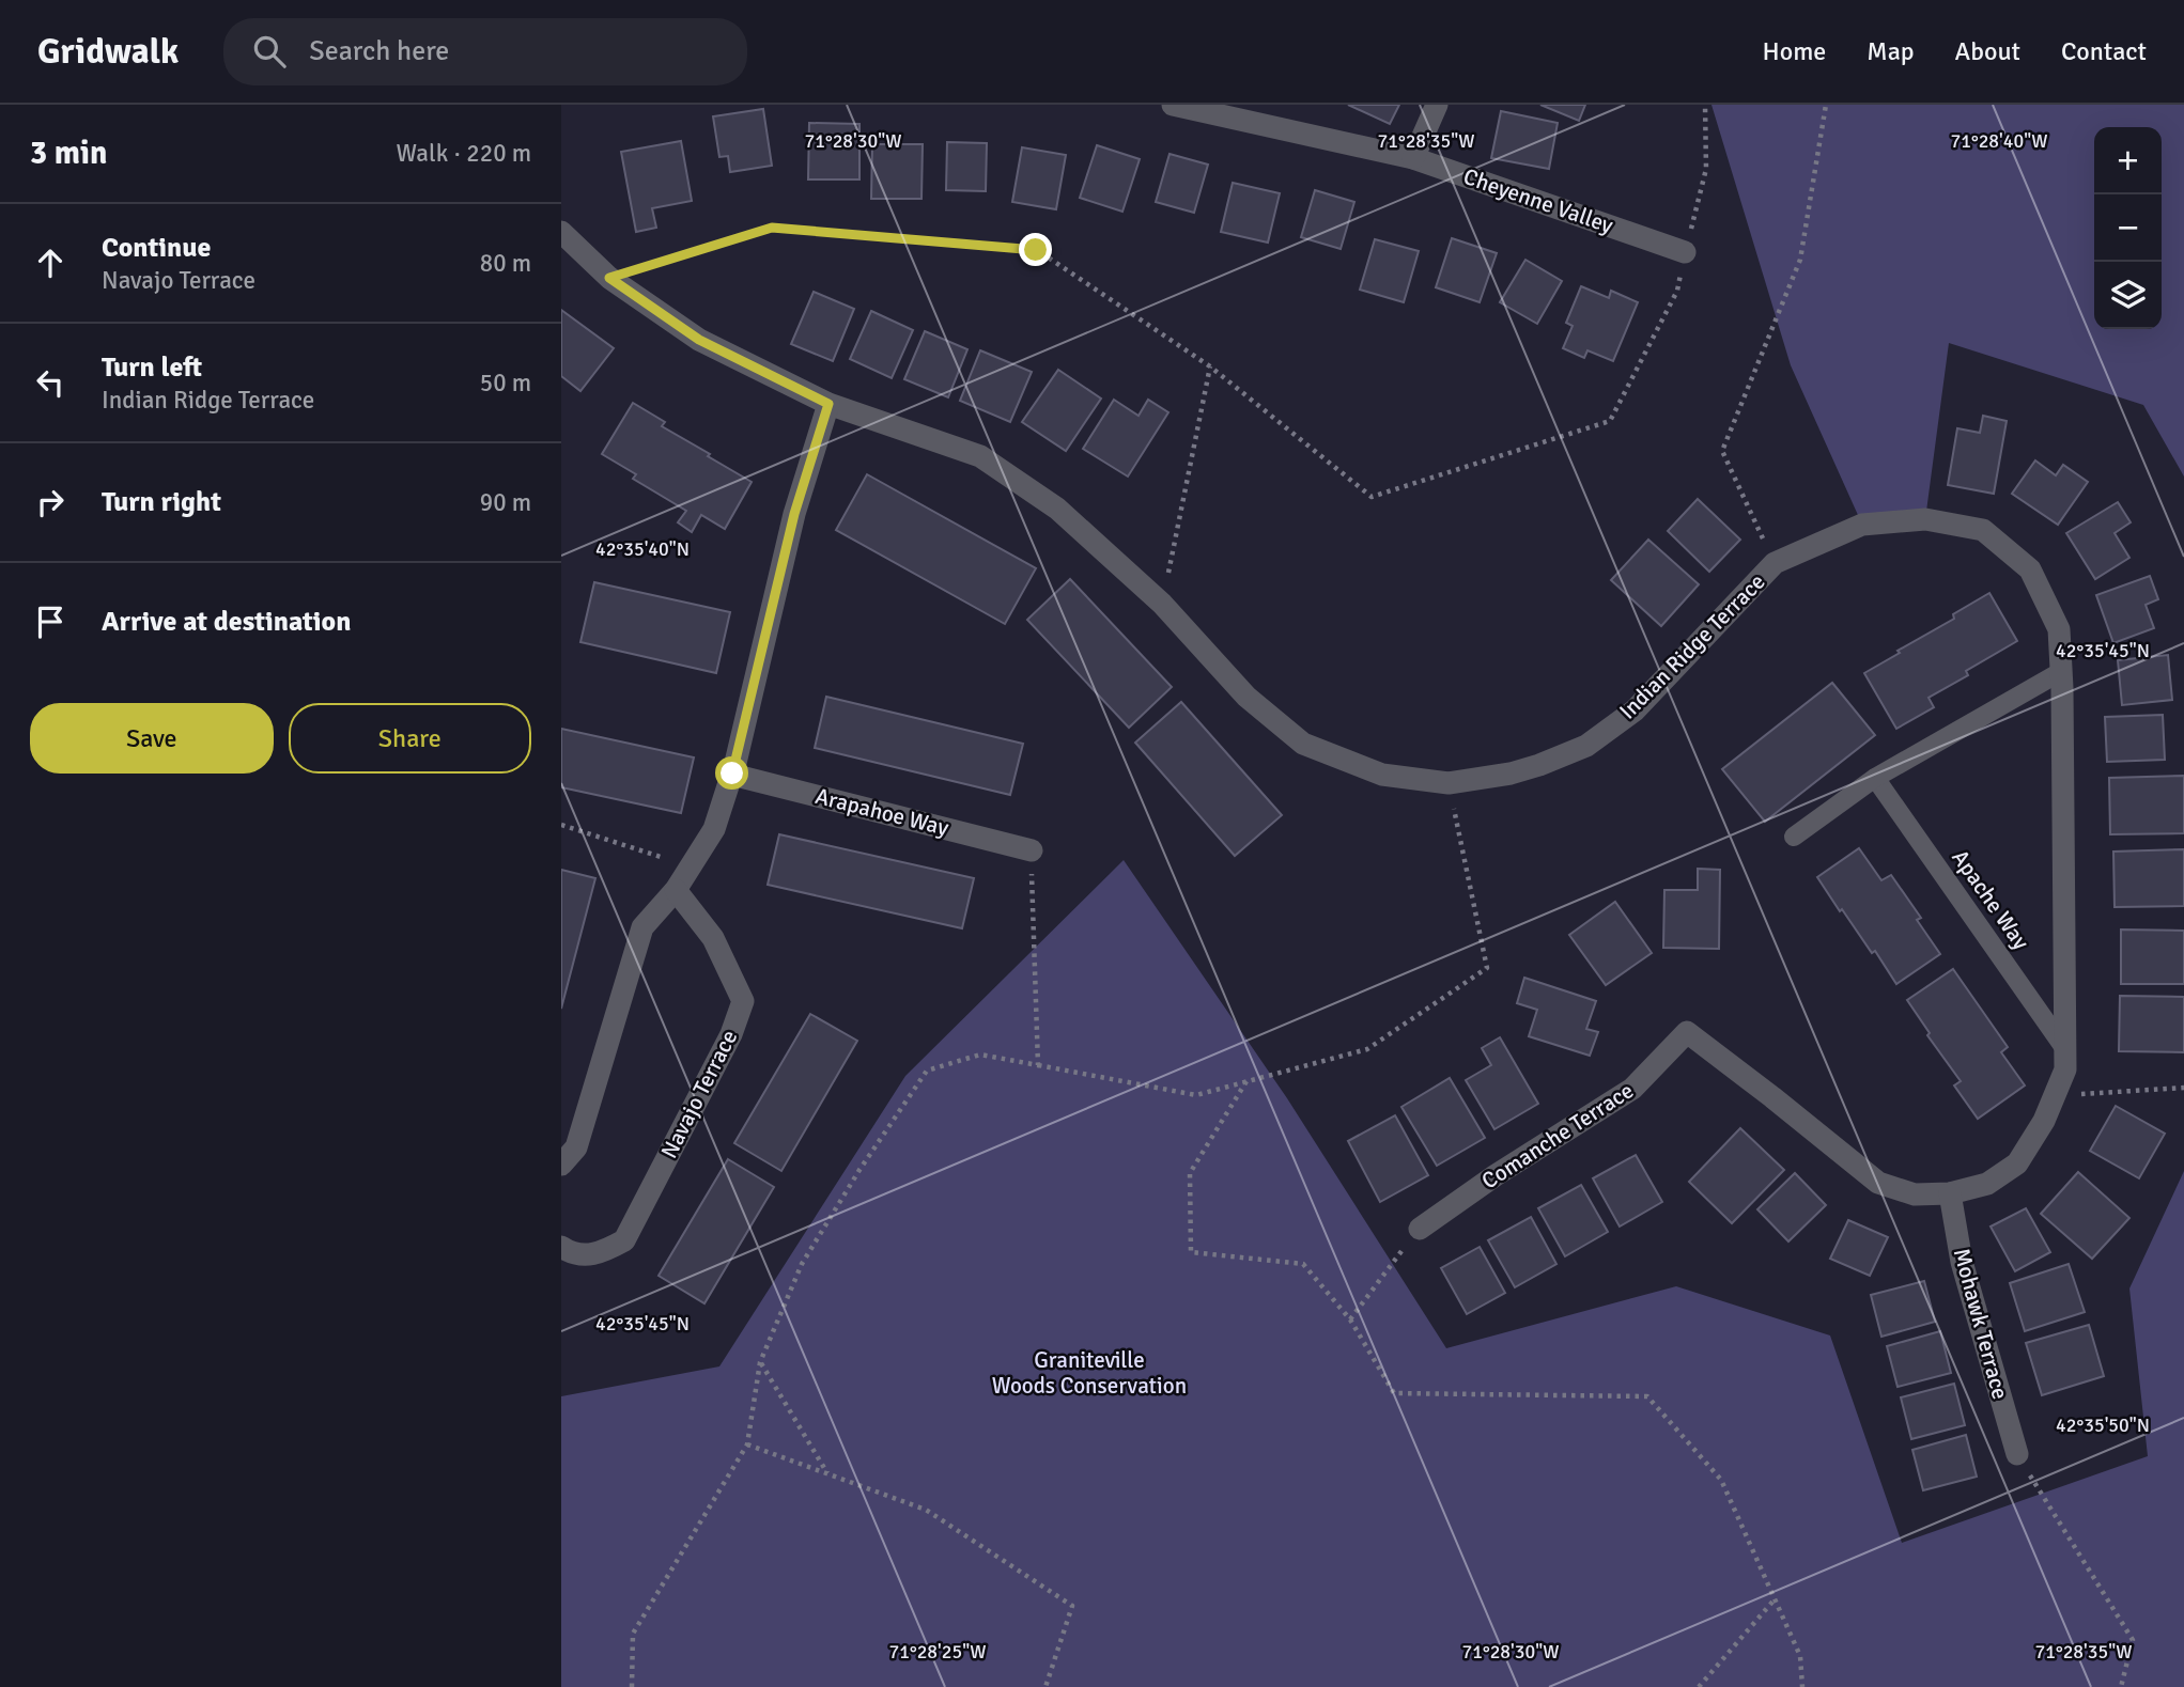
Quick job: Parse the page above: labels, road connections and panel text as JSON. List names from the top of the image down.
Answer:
{
  "streets": {
    "street": [
      "Cheyenne Valley",
      "Indian Ridge Terrace",
      "Arapahoe Way",
      "Navajo Terrace",
      "Comanche Terrace",
      "Mohawk Terrace"
    ],
    "lane": ["Apache Way"]
  },
  "crossings": [
    ["Indian Ridge Terrace", "Apache Way"],
    ["Indian Ridge Terrace", "Comanche Terrace"],
    ["Indian Ridge Terrace", "Mohawk Terrace"]
  ],
  "parks": ["Graniteville Woods Conservation"],
  "page": {
    "header": "Gridwalk",
    "search": "Search here",
    "nav": [
      "Home",
      "Map",
      "About",
      "Contact"
    ],
    "heading": ["3 min", "Walk · 220 m"],
    "map_buttons": ["+", "−"],
    "list": [
      ["Continue", "Navajo Terrace", "80 m"],
      ["Turn left", "Indian Ridge Terrace", "50 m"],
      ["Turn right", "90 m"],
      "Arrive at destination"
    ],
    "buttons": ["Save", "Share"]
  },
  "coordinates": [
    "71°28'30\"W",
    "71°28'35\"W",
    "71°28'40\"W",
    "42°35'40\"N",
    "42°35'45\"N",
    "42°35'50\"N",
    "71°28'25\"W"
  ]
}
